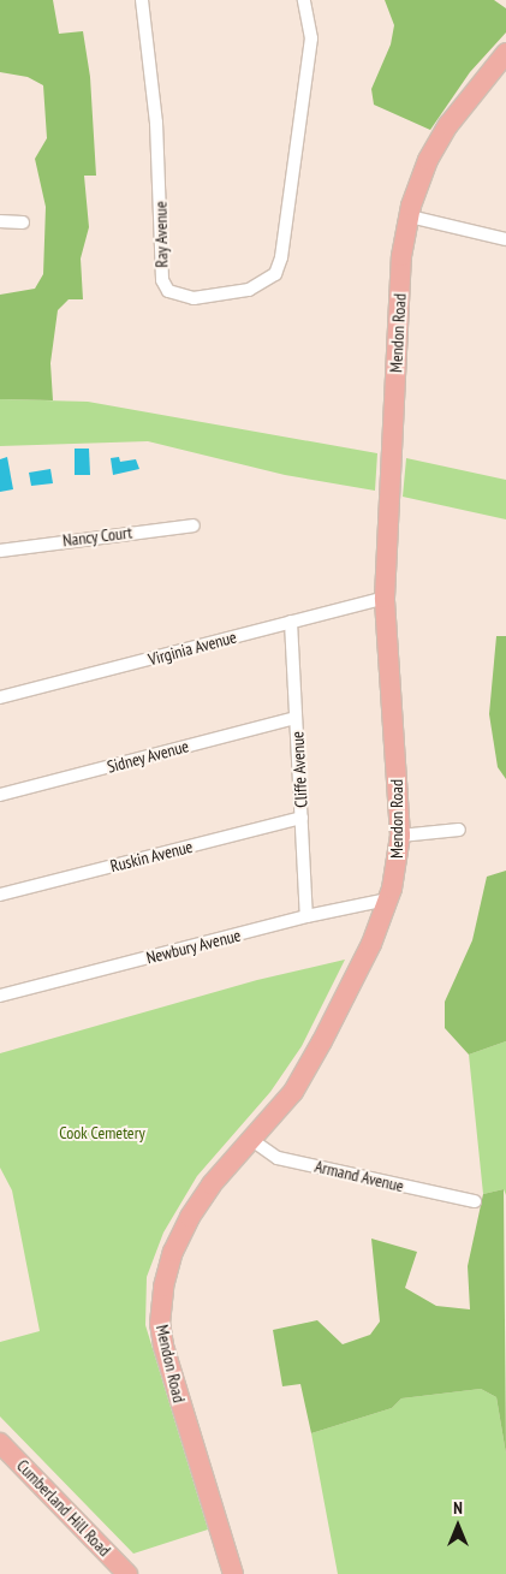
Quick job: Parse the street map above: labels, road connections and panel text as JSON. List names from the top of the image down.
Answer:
{
  "streets": {
    "main road": ["Mendon Road", "Cumberland Hill Road"],
    "street": [
      "Ray Avenue",
      "Nancy Court",
      "Virginia Avenue",
      "Sidney Avenue",
      "Cliffe Avenue",
      "Ruskin Avenue",
      "Newbury Avenue",
      "Armand Avenue"
    ]
  },
  "crossings": [
    ["Mendon Road", "Virginia Avenue"],
    ["Mendon Road", "Newbury Avenue"],
    ["Mendon Road", "Armand Avenue"],
    ["Virginia Avenue", "Cliffe Avenue"],
    ["Sidney Avenue", "Cliffe Avenue"],
    ["Cliffe Avenue", "Ruskin Avenue"],
    ["Cliffe Avenue", "Newbury Avenue"]
  ],
  "parks": ["Cook Cemetery"],
  "north": "top"
}
